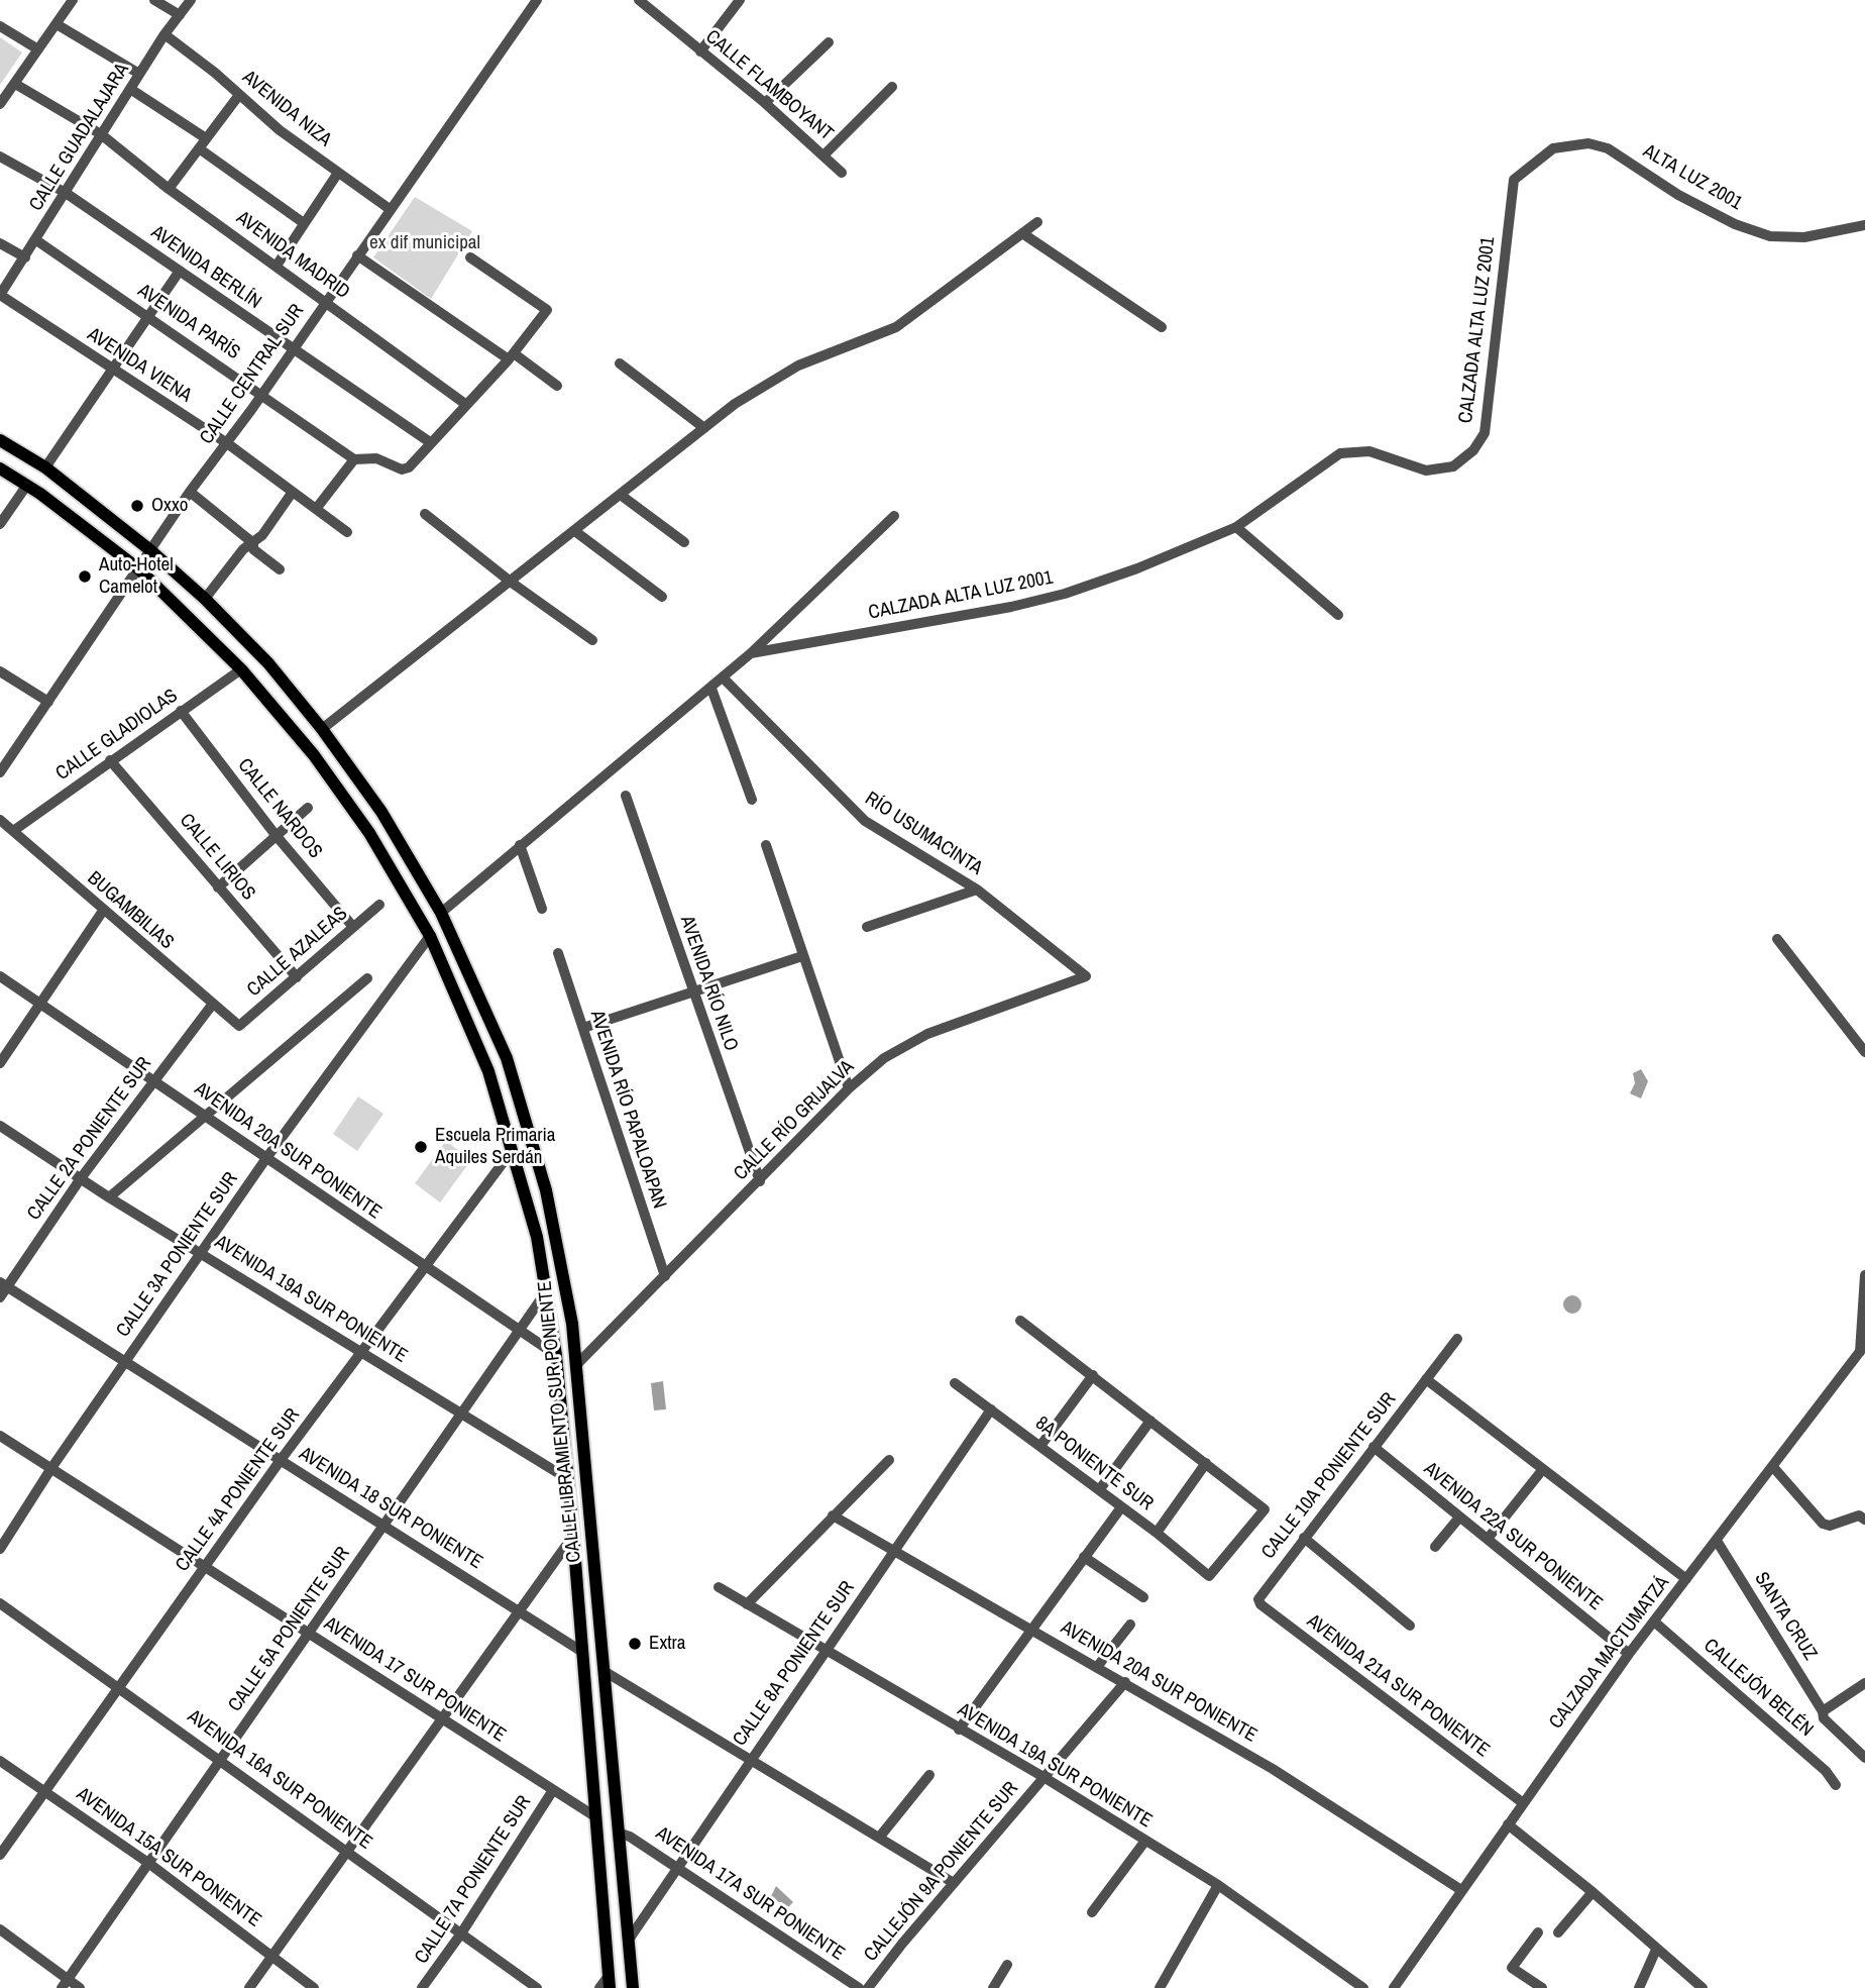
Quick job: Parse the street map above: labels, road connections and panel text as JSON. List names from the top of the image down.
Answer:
{
  "streets": {
    "main road": ["CALLE LIBRAMIENTO SUR PONIENTE"],
    "street": [
      "CALLE FLAMBOYANT",
      "AVENIDA NIZA",
      "CALLE GUADALAJARA",
      "ALTA LUZ 2001",
      "AVENIDA MADRID",
      "AVENIDA BERLÍN",
      "AVENIDA PARÍS",
      "CALZADA ALTA LUZ 2001",
      "AVENIDA VIENA",
      "CALLE CENTRAL SUR",
      "CALLE GLADIOLAS",
      "CALLE NARDOS",
      "RÍO USUMACINTA",
      "CALLE LIRIOS",
      "BUGAMBILIAS",
      "CALLE AZALEAS",
      "AVENIDA RÍO NILO",
      "AVENIDA RÍO PAPALOAPAN",
      "CALLE RÍO GRIJALVA",
      "CALLE 2A PONIENTE SUR",
      "AVENIDA 20A SUR PONIENTE",
      "CALLE 3A PONIENTE SUR",
      "AVENIDA 19A SUR PONIENTE",
      "8A PONIENTE SUR",
      "CALLE 10A PONIENTE SUR",
      "CALLE 4A PONIENTE SUR",
      "AVENIDA 18 SUR PONIENTE",
      "AVENIDA 22A SUR PONIENTE",
      "SANTA CRUZ",
      "CALLE 5A PONIENTE SUR",
      "CALZADA MACTUMATZÁ",
      "CALLE 8A PONIENTE SUR",
      "AVENIDA 17 SUR PONIENTE",
      "AVENIDA 21A SUR PONIENTE",
      "CALLEJÓN BELÉN",
      "AVENIDA 16A SUR PONIENTE",
      "AVENIDA 15A SUR PONIENTE",
      "CALLEJÓN 9A PONIENTE SUR",
      "CALLE 7A PONIENTE SUR",
      "AVENIDA 17A SUR PONIENTE"
    ]
  },
  "crossings": [
    ["AVENIDA NIZA", "CALLE GUADALAJARA"],
    ["AVENIDA NIZA", "CALLE CENTRAL SUR"],
    ["CALLE GUADALAJARA", "AVENIDA MADRID"],
    ["CALLE GUADALAJARA", "AVENIDA BERLÍN"],
    ["CALLE GUADALAJARA", "AVENIDA PARÍS"],
    ["CALLE GUADALAJARA", "AVENIDA VIENA"],
    ["ALTA LUZ 2001", "CALZADA ALTA LUZ 2001"],
    ["AVENIDA MADRID", "CALLE CENTRAL SUR"],
    ["AVENIDA BERLÍN", "CALLE CENTRAL SUR"],
    ["AVENIDA PARÍS", "CALLE CENTRAL SUR"],
    ["AVENIDA VIENA", "CALLE CENTRAL SUR"],
    ["CALLE CENTRAL SUR", "CALLE LIBRAMIENTO SUR PONIENTE"],
    ["CALLE GLADIOLAS", "CALLE NARDOS"],
    ["CALLE GLADIOLAS", "CALLE LIRIOS"],
    ["CALLE GLADIOLAS", "BUGAMBILIAS"],
    ["CALLE GLADIOLAS", "CALLE LIBRAMIENTO SUR PONIENTE"],
    ["CALLE NARDOS", "CALLE AZALEAS"],
    ["RÍO USUMACINTA", "CALLE RÍO GRIJALVA"],
    ["CALLE LIRIOS", "CALLE AZALEAS"],
    ["BUGAMBILIAS", "CALLE AZALEAS"],
    ["BUGAMBILIAS", "CALLE 2A PONIENTE SUR"],
    ["AVENIDA RÍO NILO", "CALLE RÍO GRIJALVA"],
    ["AVENIDA RÍO PAPALOAPAN", "CALLE RÍO GRIJALVA"],
    ["CALLE RÍO GRIJALVA", "CALLE LIBRAMIENTO SUR PONIENTE"],
    ["CALLE 2A PONIENTE SUR", "AVENIDA 20A SUR PONIENTE"],
    ["CALLE 2A PONIENTE SUR", "AVENIDA 19A SUR PONIENTE"],
    ["CALLE 2A PONIENTE SUR", "AVENIDA 18 SUR PONIENTE"],
    ["AVENIDA 20A SUR PONIENTE", "CALLE 3A PONIENTE SUR"],
    ["AVENIDA 20A SUR PONIENTE", "CALLE LIBRAMIENTO SUR PONIENTE"],
    ["AVENIDA 20A SUR PONIENTE", "CALLE 4A PONIENTE SUR"],
    ["AVENIDA 20A SUR PONIENTE", "CALLE 5A PONIENTE SUR"],
    ["AVENIDA 20A SUR PONIENTE", "CALZADA MACTUMATZÁ"],
    ["AVENIDA 20A SUR PONIENTE", "CALLE 8A PONIENTE SUR"],
    ["AVENIDA 20A SUR PONIENTE", "CALLEJÓN 9A PONIENTE SUR"],
    ["CALLE 3A PONIENTE SUR", "AVENIDA 19A SUR PONIENTE"],
    ["CALLE 3A PONIENTE SUR", "CALLE LIBRAMIENTO SUR PONIENTE"],
    ["CALLE 3A PONIENTE SUR", "AVENIDA 18 SUR PONIENTE"],
    ["CALLE 3A PONIENTE SUR", "AVENIDA 17 SUR PONIENTE"],
    ["AVENIDA 19A SUR PONIENTE", "CALLE LIBRAMIENTO SUR PONIENTE"],
    ["AVENIDA 19A SUR PONIENTE", "CALLE 4A PONIENTE SUR"],
    ["AVENIDA 19A SUR PONIENTE", "CALLE 5A PONIENTE SUR"],
    ["AVENIDA 19A SUR PONIENTE", "CALLE 8A PONIENTE SUR"],
    ["AVENIDA 19A SUR PONIENTE", "CALLEJÓN 9A PONIENTE SUR"],
    ["CALLE LIBRAMIENTO SUR PONIENTE", "CALLE 4A PONIENTE SUR"],
    ["CALLE LIBRAMIENTO SUR PONIENTE", "AVENIDA 18 SUR PONIENTE"],
    ["CALLE LIBRAMIENTO SUR PONIENTE", "CALLE 5A PONIENTE SUR"],
    ["CALLE LIBRAMIENTO SUR PONIENTE", "CALLE 8A PONIENTE SUR"],
    ["CALLE LIBRAMIENTO SUR PONIENTE", "AVENIDA 17 SUR PONIENTE"],
    ["CALLE LIBRAMIENTO SUR PONIENTE", "AVENIDA 17A SUR PONIENTE"],
    ["8A PONIENTE SUR", "CALLE 8A PONIENTE SUR"],
    ["CALLE 10A PONIENTE SUR", "AVENIDA 22A SUR PONIENTE"],
    ["CALLE 10A PONIENTE SUR", "AVENIDA 21A SUR PONIENTE"],
    ["CALLE 4A PONIENTE SUR", "AVENIDA 18 SUR PONIENTE"],
    ["CALLE 4A PONIENTE SUR", "AVENIDA 17 SUR PONIENTE"],
    ["CALLE 4A PONIENTE SUR", "AVENIDA 16A SUR PONIENTE"],
    ["CALLE 4A PONIENTE SUR", "AVENIDA 15A SUR PONIENTE"],
    ["AVENIDA 18 SUR PONIENTE", "CALLE 5A PONIENTE SUR"],
    ["AVENIDA 22A SUR PONIENTE", "CALZADA MACTUMATZÁ"],
    ["SANTA CRUZ", "CALZADA MACTUMATZÁ"],
    ["CALLE 5A PONIENTE SUR", "AVENIDA 17 SUR PONIENTE"],
    ["CALLE 5A PONIENTE SUR", "AVENIDA 16A SUR PONIENTE"],
    ["CALLE 5A PONIENTE SUR", "AVENIDA 15A SUR PONIENTE"],
    ["CALZADA MACTUMATZÁ", "AVENIDA 21A SUR PONIENTE"],
    ["CALZADA MACTUMATZÁ", "CALLEJÓN BELÉN"],
    ["CALLE 8A PONIENTE SUR", "AVENIDA 17A SUR PONIENTE"],
    ["AVENIDA 17 SUR PONIENTE", "CALLE 7A PONIENTE SUR"],
    ["AVENIDA 16A SUR PONIENTE", "CALLE 7A PONIENTE SUR"]
  ],
  "parks": ["ex dif municipal"],
  "places": [
    "Oxxo",
    "Auto-Hotel Camelot",
    "Escuela Primaria Aquiles Serdán",
    "Extra"
  ]
}
